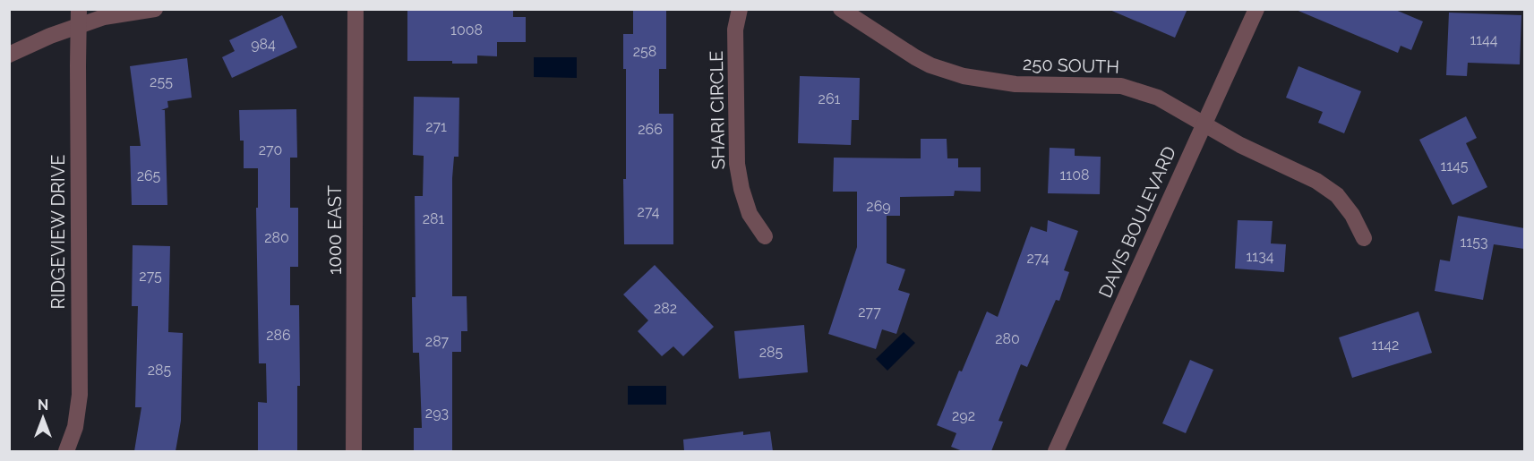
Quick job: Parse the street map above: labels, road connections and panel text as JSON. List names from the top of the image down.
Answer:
{
  "streets": {
    "street": [
      "250 SOUTH",
      "SHARI CIRCLE",
      "DAVIS BOULEVARD",
      "1000 EAST",
      "RIDGEVIEW DRIVE"
    ]
  },
  "crossings": [
    ["250 SOUTH", "DAVIS BOULEVARD"]
  ],
  "house_numbers": [
    "1008",
    "1144",
    "984",
    "258",
    "255",
    "261",
    "271",
    "266",
    "270",
    "1145",
    "1108",
    "265",
    "269",
    "274",
    "281",
    "280",
    "1153",
    "1134",
    "274",
    "275",
    "282",
    "277",
    "286",
    "280",
    "287",
    "1142",
    "285",
    "285",
    "293",
    "292"
  ],
  "north": "top"
}
